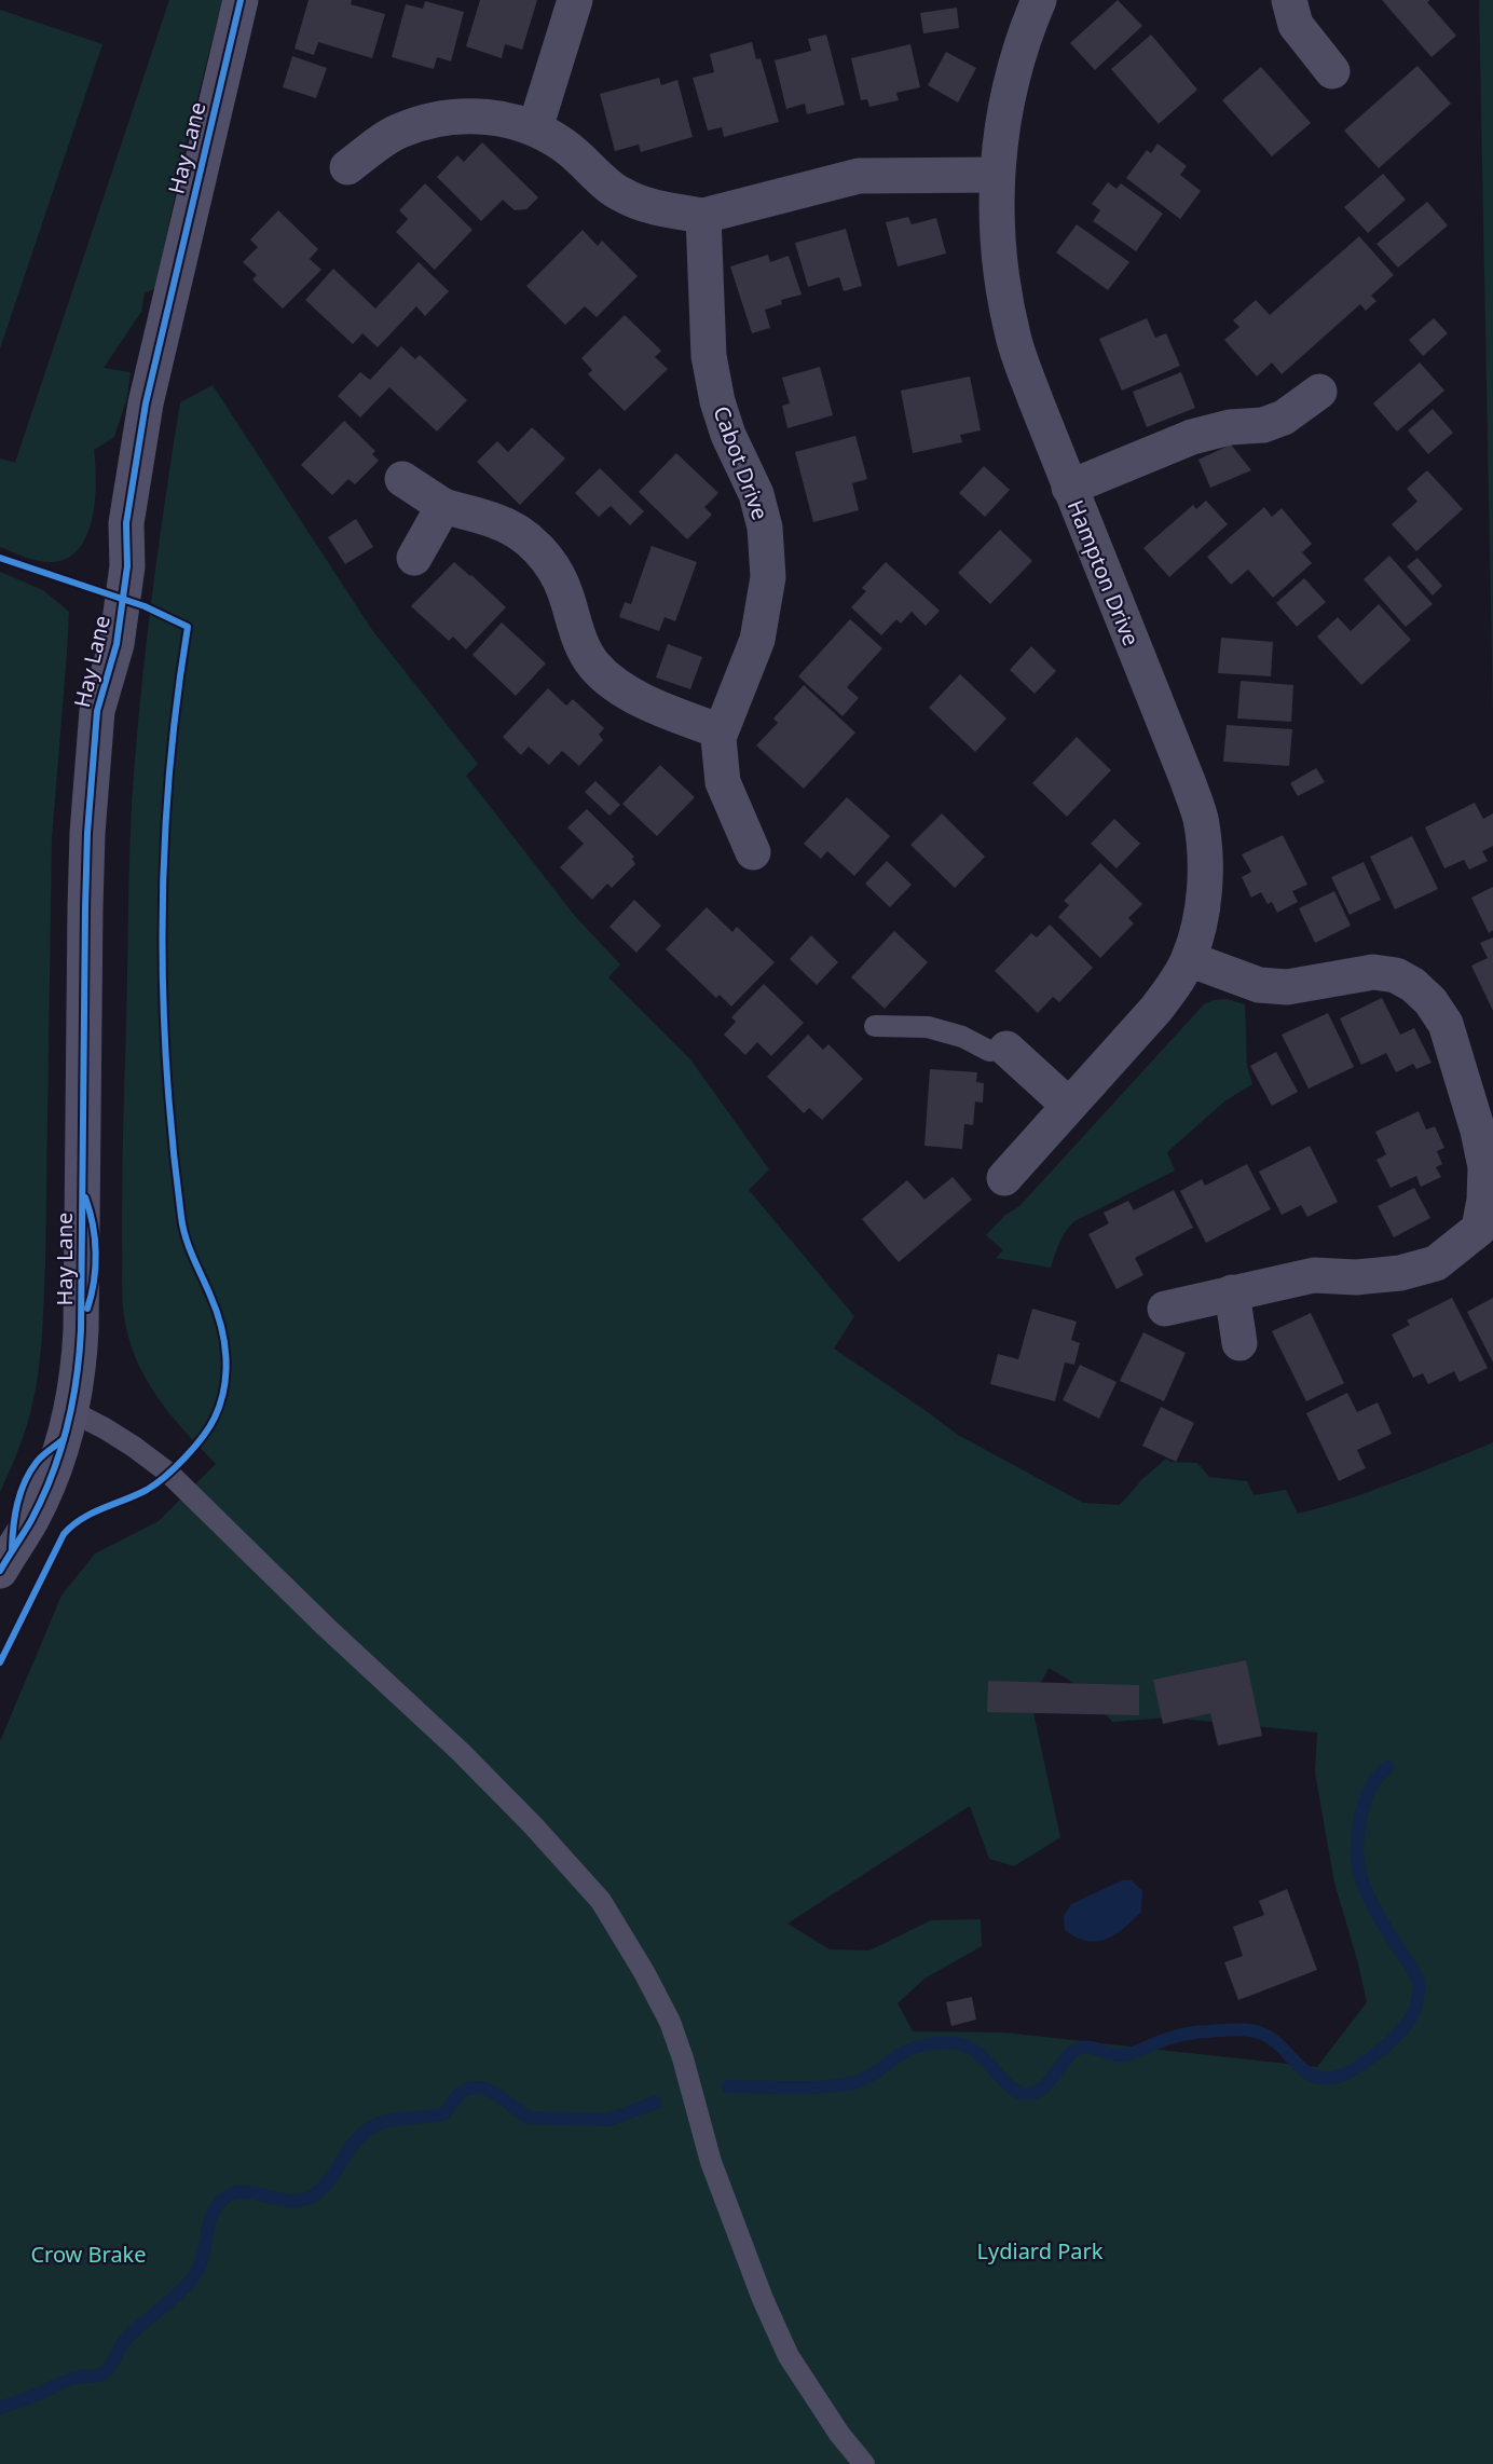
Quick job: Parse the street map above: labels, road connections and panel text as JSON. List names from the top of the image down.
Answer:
{
  "streets": {
    "street": ["Hay Lane", "Cabot Drive", "Hampton Drive"]
  },
  "parks": ["Lydiard Park", "Crow Brake"]
}
